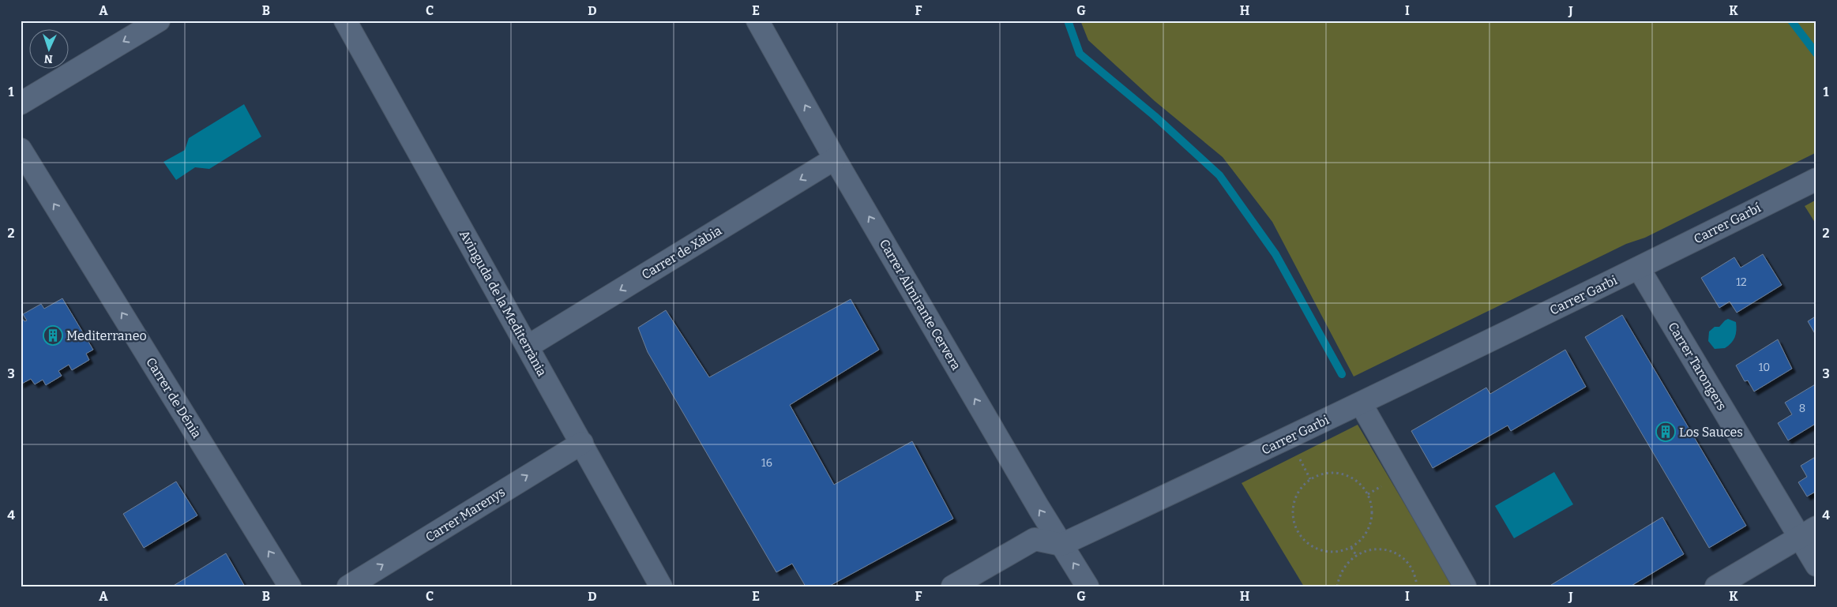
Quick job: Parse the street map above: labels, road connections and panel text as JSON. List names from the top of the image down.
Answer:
{
  "streets": {
    "street": [
      "Carrer Garbí",
      "Carrer de Xàbia",
      "Carrer Garbi",
      "Avinguda de la Mediterrània",
      "Carrer Almirante Cervera",
      "Carrer Tarongers",
      "Carrer de Dénia",
      "Carrer Marenys"
    ]
  },
  "crossings": [
    ["Carrer Garbí", "Carrer Garbi"],
    ["Carrer Garbí", "Carrer Tarongers"],
    ["Carrer de Xàbia", "Avinguda de la Mediterrània"],
    ["Carrer de Xàbia", "Carrer Almirante Cervera"],
    ["Carrer Garbi", "Carrer Almirante Cervera"],
    ["Carrer Garbi", "Carrer Tarongers"],
    ["Avinguda de la Mediterrània", "Carrer Marenys"]
  ],
  "one_way": [
    "Carrer de Xàbia",
    "Carrer Almirante Cervera",
    "Carrer de Dénia",
    "Carrer Marenys"
  ],
  "places": {
    "building": ["Mediterraneo", "Los Sauces"]
  },
  "house_numbers": [
    "12",
    "10",
    "8",
    "16"
  ],
  "north": "bottom",
  "grid": {
    "columns": [
      "A",
      "B",
      "C",
      "D",
      "E",
      "F",
      "G",
      "H",
      "I",
      "J",
      "K"
    ],
    "rows": [
      "1",
      "2",
      "3",
      "4"
    ]
  }
}
